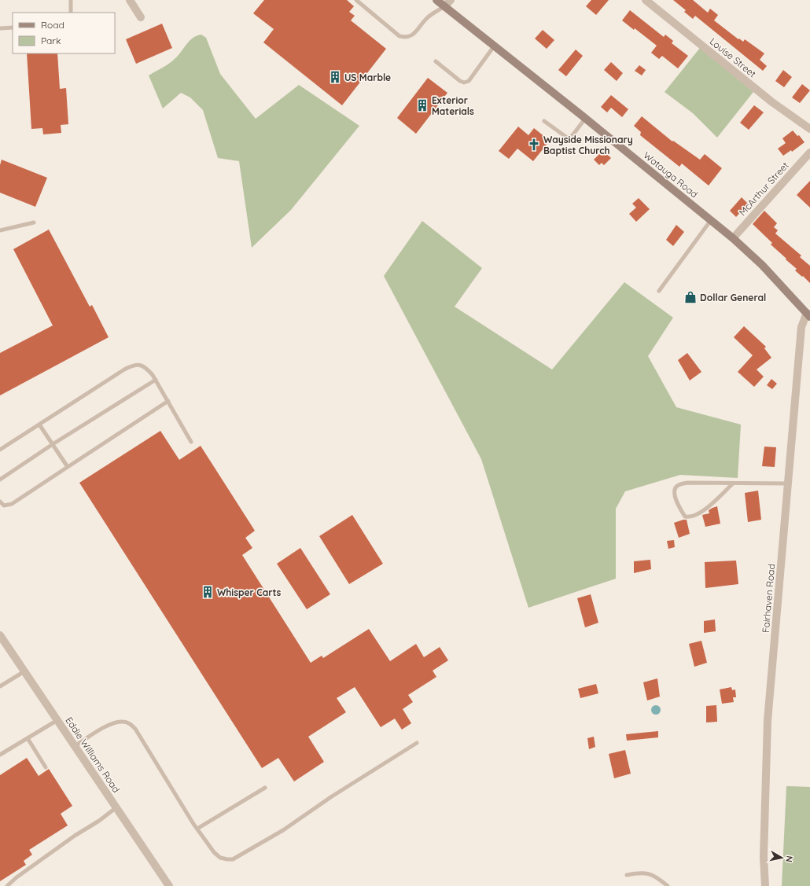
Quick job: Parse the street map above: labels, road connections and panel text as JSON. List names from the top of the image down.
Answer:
{
  "streets": {
    "main road": ["Watauga Road"],
    "street": [
      "Louise Street",
      "McArthur Street",
      "Fairhaven Road",
      "Eddie Williams Road"
    ]
  },
  "crossings": [
    ["Watauga Road", "McArthur Street"],
    ["Watauga Road", "Fairhaven Road"]
  ],
  "places": {
    "building": ["US Marble", "Exterior Materials", "Whisper Carts"],
    "church": ["Wayside Missionary Baptist Church"],
    "shop": ["Dollar General"]
  },
  "legend": ["Road", "Park"],
  "north": "right"
}
